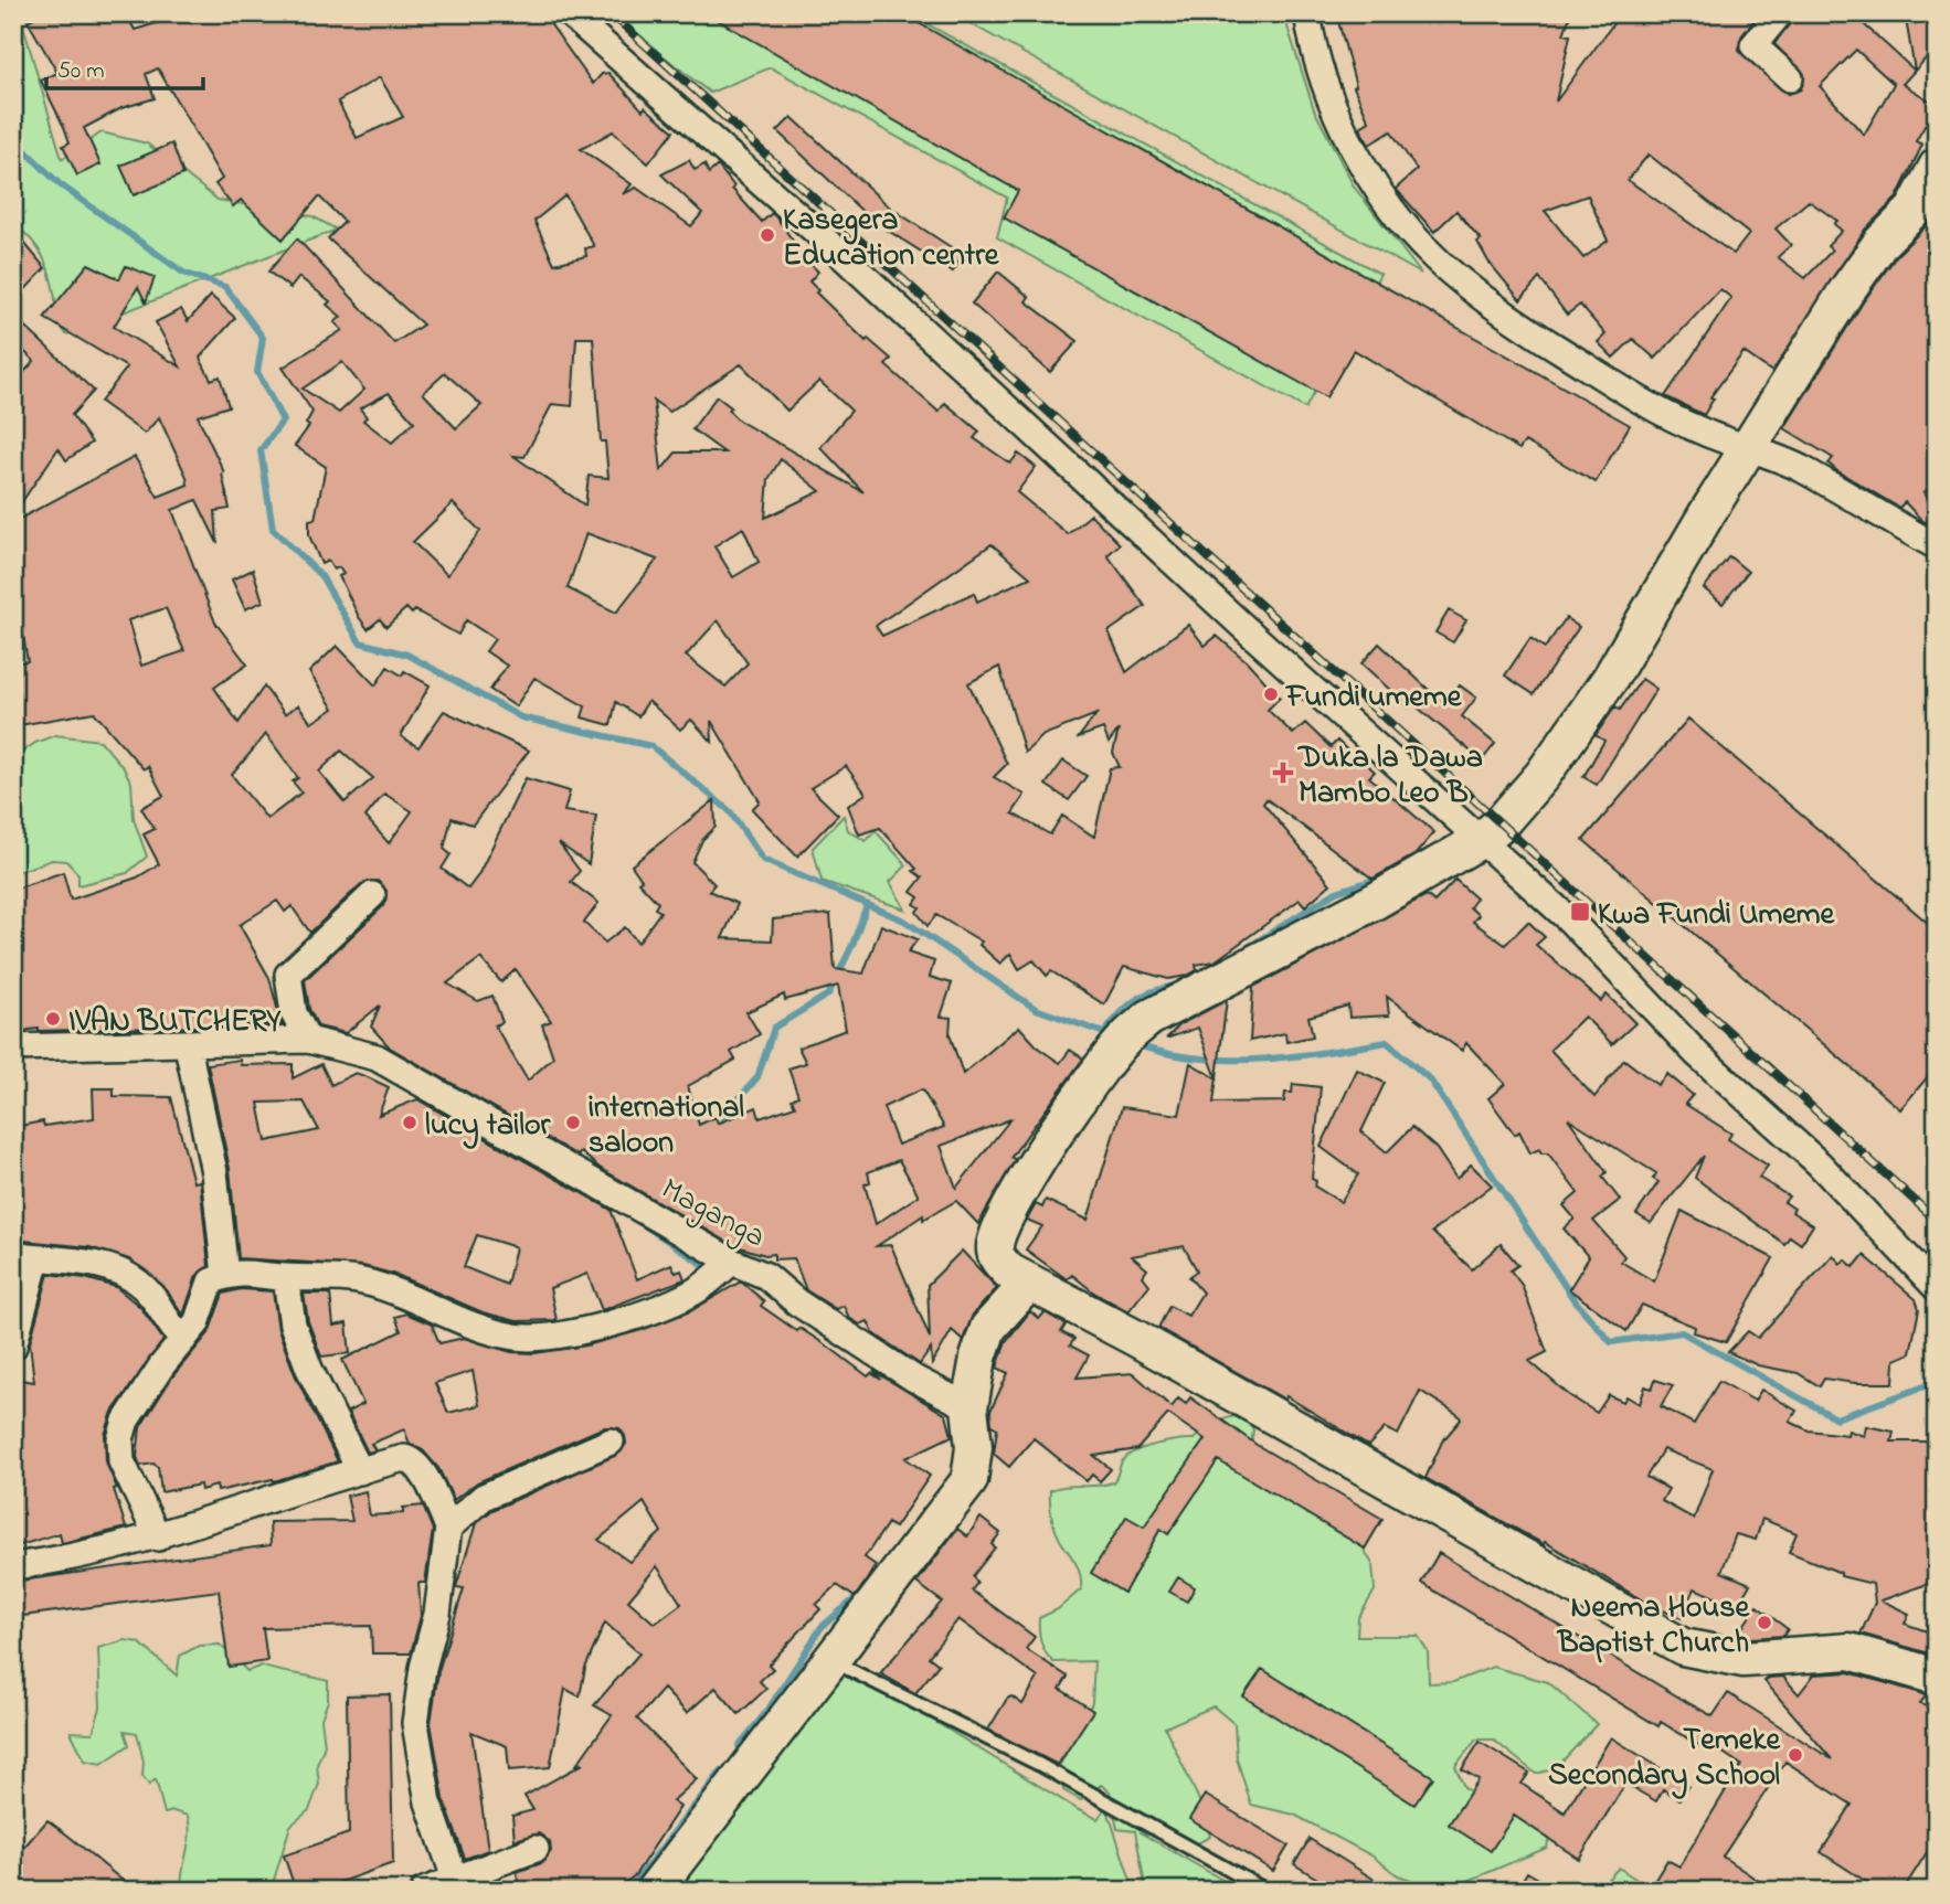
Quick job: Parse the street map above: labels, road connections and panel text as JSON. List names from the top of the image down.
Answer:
{
  "streets": {
    "street": ["Maganga"]
  },
  "places": {
    "other": [
      "Kasegera Education centre",
      "Fundi umeme",
      "IVAN BUTCHERY",
      "lucy tailor",
      "international saloon",
      "Neema House Baptist Church",
      "Temeke Secondary School"
    ],
    "health": ["Duka la Dawa Mambo Leo B"],
    "transit": ["Kwa Fundi Umeme"]
  },
  "scale_bar": "50 m"
}
